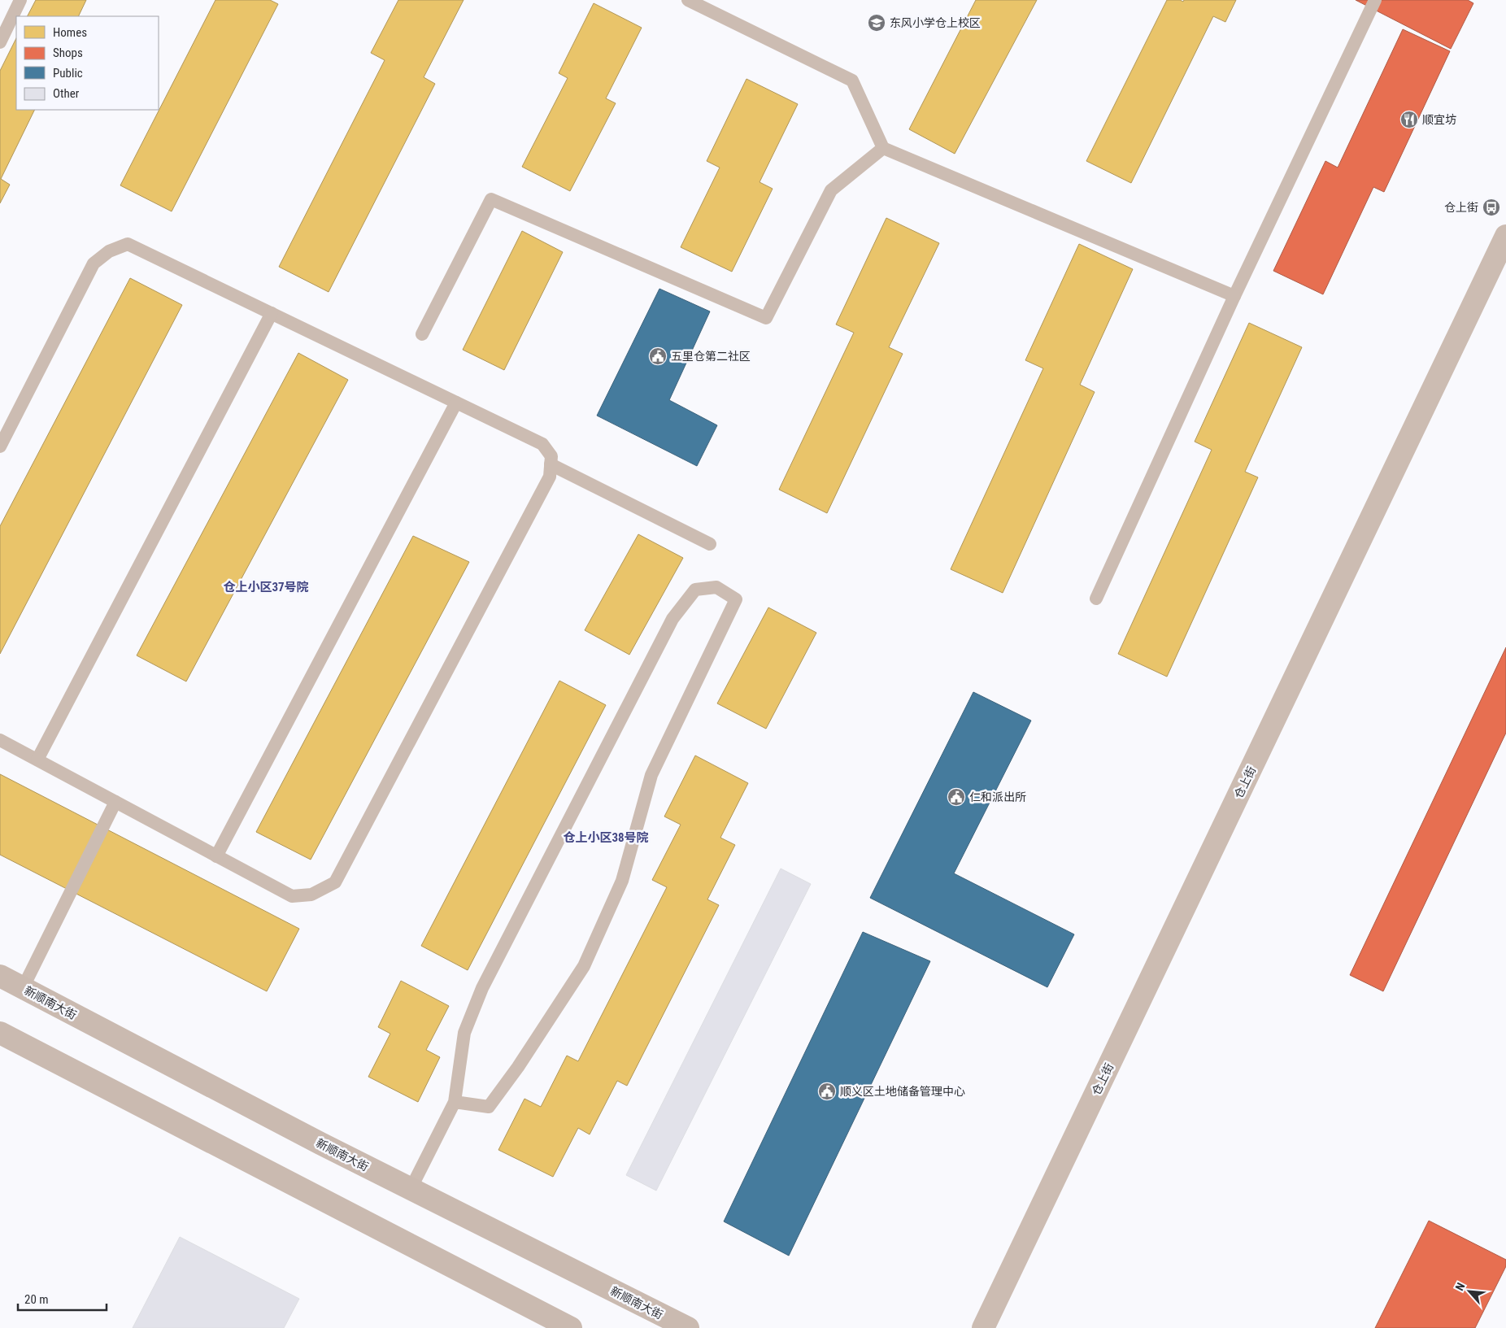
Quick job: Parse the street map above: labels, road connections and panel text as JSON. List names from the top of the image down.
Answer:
{
  "streets": {
    "main road": ["新顺南大街"],
    "street": ["仓上街"]
  },
  "districts": ["仓上小区37号院", "仓上小区38号院"],
  "places": {
    "school or university": ["东风小学仓上校区"],
    "restaurant": ["顺宜坊"],
    "bus stop": ["仓上街"],
    "public building": ["五里仓第二社区", "仁和派出所", "顺义区土地储备管理中心"]
  },
  "legend": [
    "Homes",
    "Shops",
    "Public",
    "Other"
  ],
  "scale_bar": "20 m",
  "north": "top left"
}
